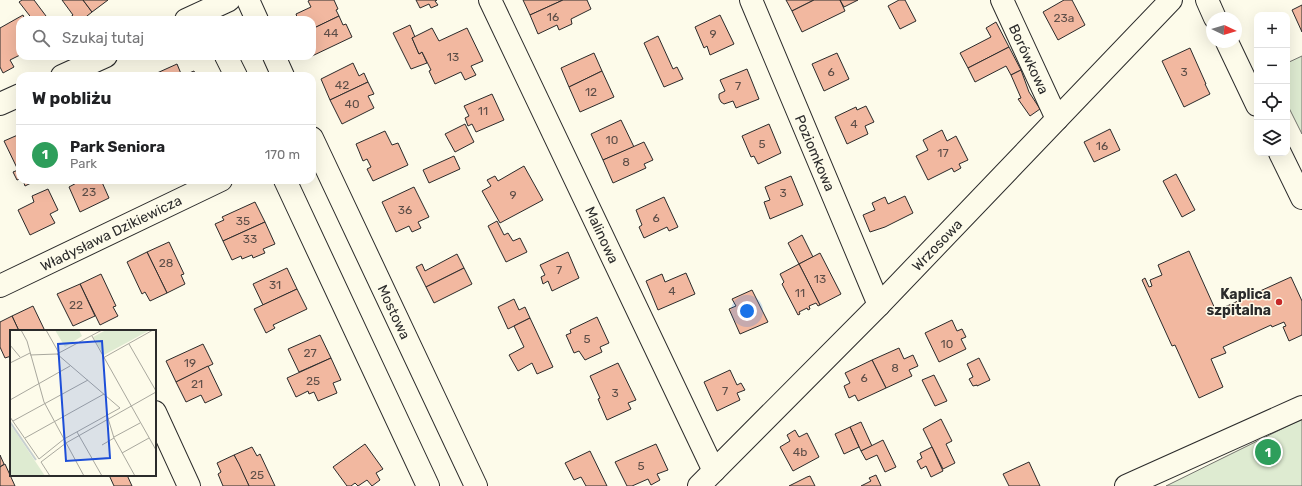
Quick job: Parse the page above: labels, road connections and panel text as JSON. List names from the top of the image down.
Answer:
{
  "streets": {
    "street": [
      "Borówkowa",
      "Poziomkowa",
      "Władysława Dzikiewicza",
      "Malinowa",
      "Wrzosowa",
      "Mostowa"
    ]
  },
  "crossings": [
    ["Borówkowa", "Wrzosowa"],
    ["Poziomkowa", "Wrzosowa"],
    ["Malinowa", "Wrzosowa"]
  ],
  "places": ["Kaplica szpitalna"],
  "house_numbers": [
    "16",
    "23a",
    "44",
    "9",
    "13",
    "6",
    "3",
    "42",
    "7",
    "12",
    "40",
    "11",
    "4",
    "10",
    "5",
    "16",
    "17",
    "8",
    "23",
    "3",
    "9",
    "36",
    "6",
    "35",
    "33",
    "28",
    "7",
    "13",
    "31",
    "4",
    "11",
    "22",
    "5",
    "10",
    "27",
    "19",
    "8",
    "6",
    "25",
    "21",
    "7",
    "3",
    "4b",
    "5",
    "25"
  ],
  "north": "right",
  "page": {
    "map_buttons": ["+", "−"],
    "search": "Szukaj tutaj",
    "heading": "W pobliżu",
    "list": [
      {
        "mark": "1",
        "name": "Park Seniora",
        "note": "Park",
        "value": "170 m"
      }
    ],
    "pins": "1"
  }
}
